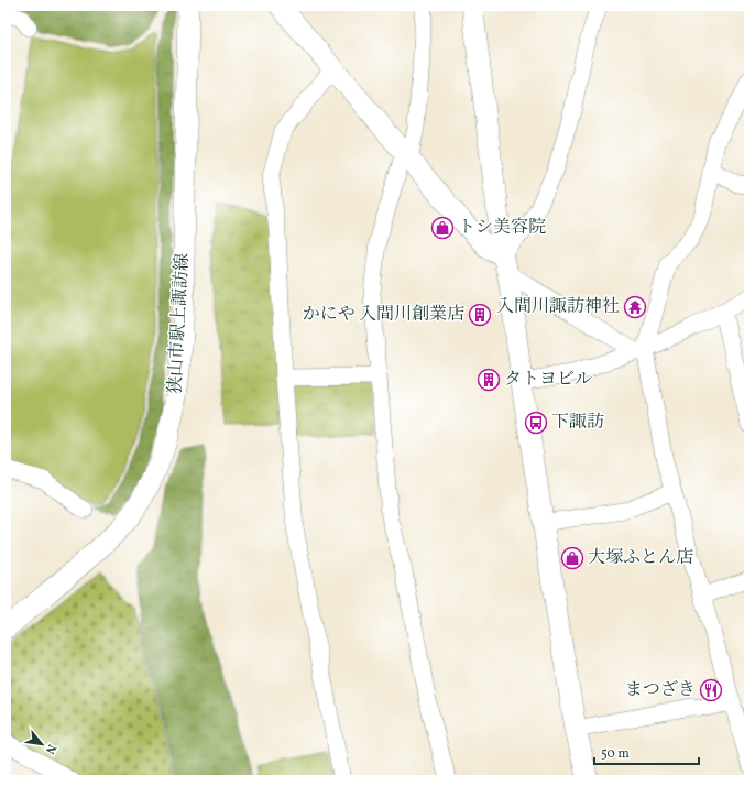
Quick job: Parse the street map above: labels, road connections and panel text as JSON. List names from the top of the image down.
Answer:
{
  "streets": {
    "street": ["狭山市駅上諏訪線"]
  },
  "places": {
    "shop": ["トシ美容院", "大塚ふとん店"],
    "temple": ["入間川諏訪神社"],
    "building": ["かにや 入間川創業店", "タトヨビル"],
    "bus stop": ["下諏訪"],
    "restaurant": ["まつざき"]
  },
  "scale_bar": "50 m",
  "north": "bottom right"
}
